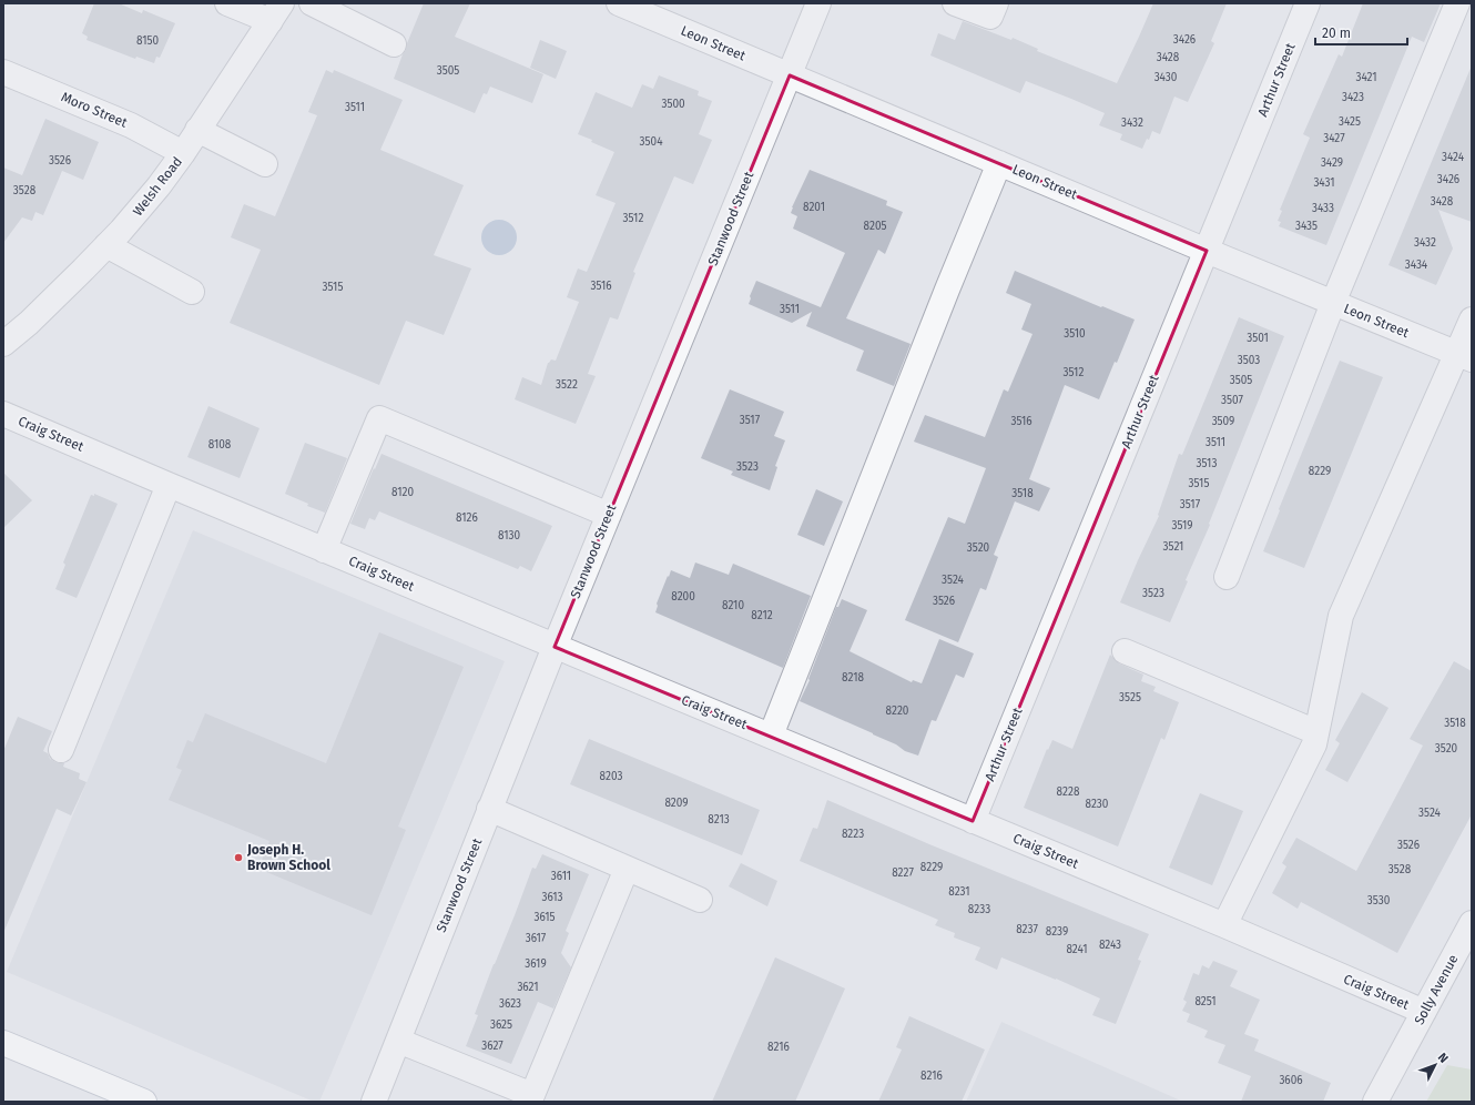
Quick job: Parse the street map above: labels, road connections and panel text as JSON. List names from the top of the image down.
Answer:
{
  "streets": {
    "street": [
      "Leon Street",
      "Arthur Street",
      "Moro Street",
      "Welsh Road",
      "Stanwood Street",
      "Craig Street",
      "Solly Avenue"
    ]
  },
  "crossings": [
    ["Leon Street", "Arthur Street"],
    ["Leon Street", "Stanwood Street"],
    ["Arthur Street", "Craig Street"],
    ["Moro Street", "Welsh Road"],
    ["Stanwood Street", "Craig Street"],
    ["Craig Street", "Solly Avenue"]
  ],
  "places": ["Joseph H. Brown School"],
  "house_numbers": [
    "3426",
    "8150",
    "3428",
    "3505",
    "3430",
    "3421",
    "3423",
    "3500",
    "3511",
    "3425",
    "3432",
    "3427",
    "3504",
    "3424",
    "3526",
    "3429",
    "3426",
    "3431",
    "3528",
    "3428",
    "8201",
    "3433",
    "3512",
    "8205",
    "3435",
    "3432",
    "3434",
    "3516",
    "3515",
    "3511",
    "3510",
    "3501",
    "3503",
    "3512",
    "3505",
    "3522",
    "3507",
    "3517",
    "3516",
    "3509",
    "3511",
    "8108",
    "3513",
    "3523",
    "8229",
    "3515",
    "8120",
    "3518",
    "3517",
    "8126",
    "3519",
    "8130",
    "3521",
    "3520",
    "3524",
    "3523",
    "8200",
    "3526",
    "8210",
    "8212",
    "8218",
    "3525",
    "8220",
    "3518",
    "3520",
    "8203",
    "8228",
    "8209",
    "8230",
    "3524",
    "8213",
    "8223",
    "3526",
    "8229",
    "3528",
    "8227",
    "3611",
    "8231",
    "3613",
    "3530",
    "8233",
    "3615",
    "8237",
    "8239",
    "3617",
    "8243",
    "8241",
    "3619",
    "3621",
    "8251",
    "3623",
    "3625",
    "3627",
    "8216",
    "8216",
    "3606"
  ],
  "scale_bar": "20 m",
  "north": "top right"
}
